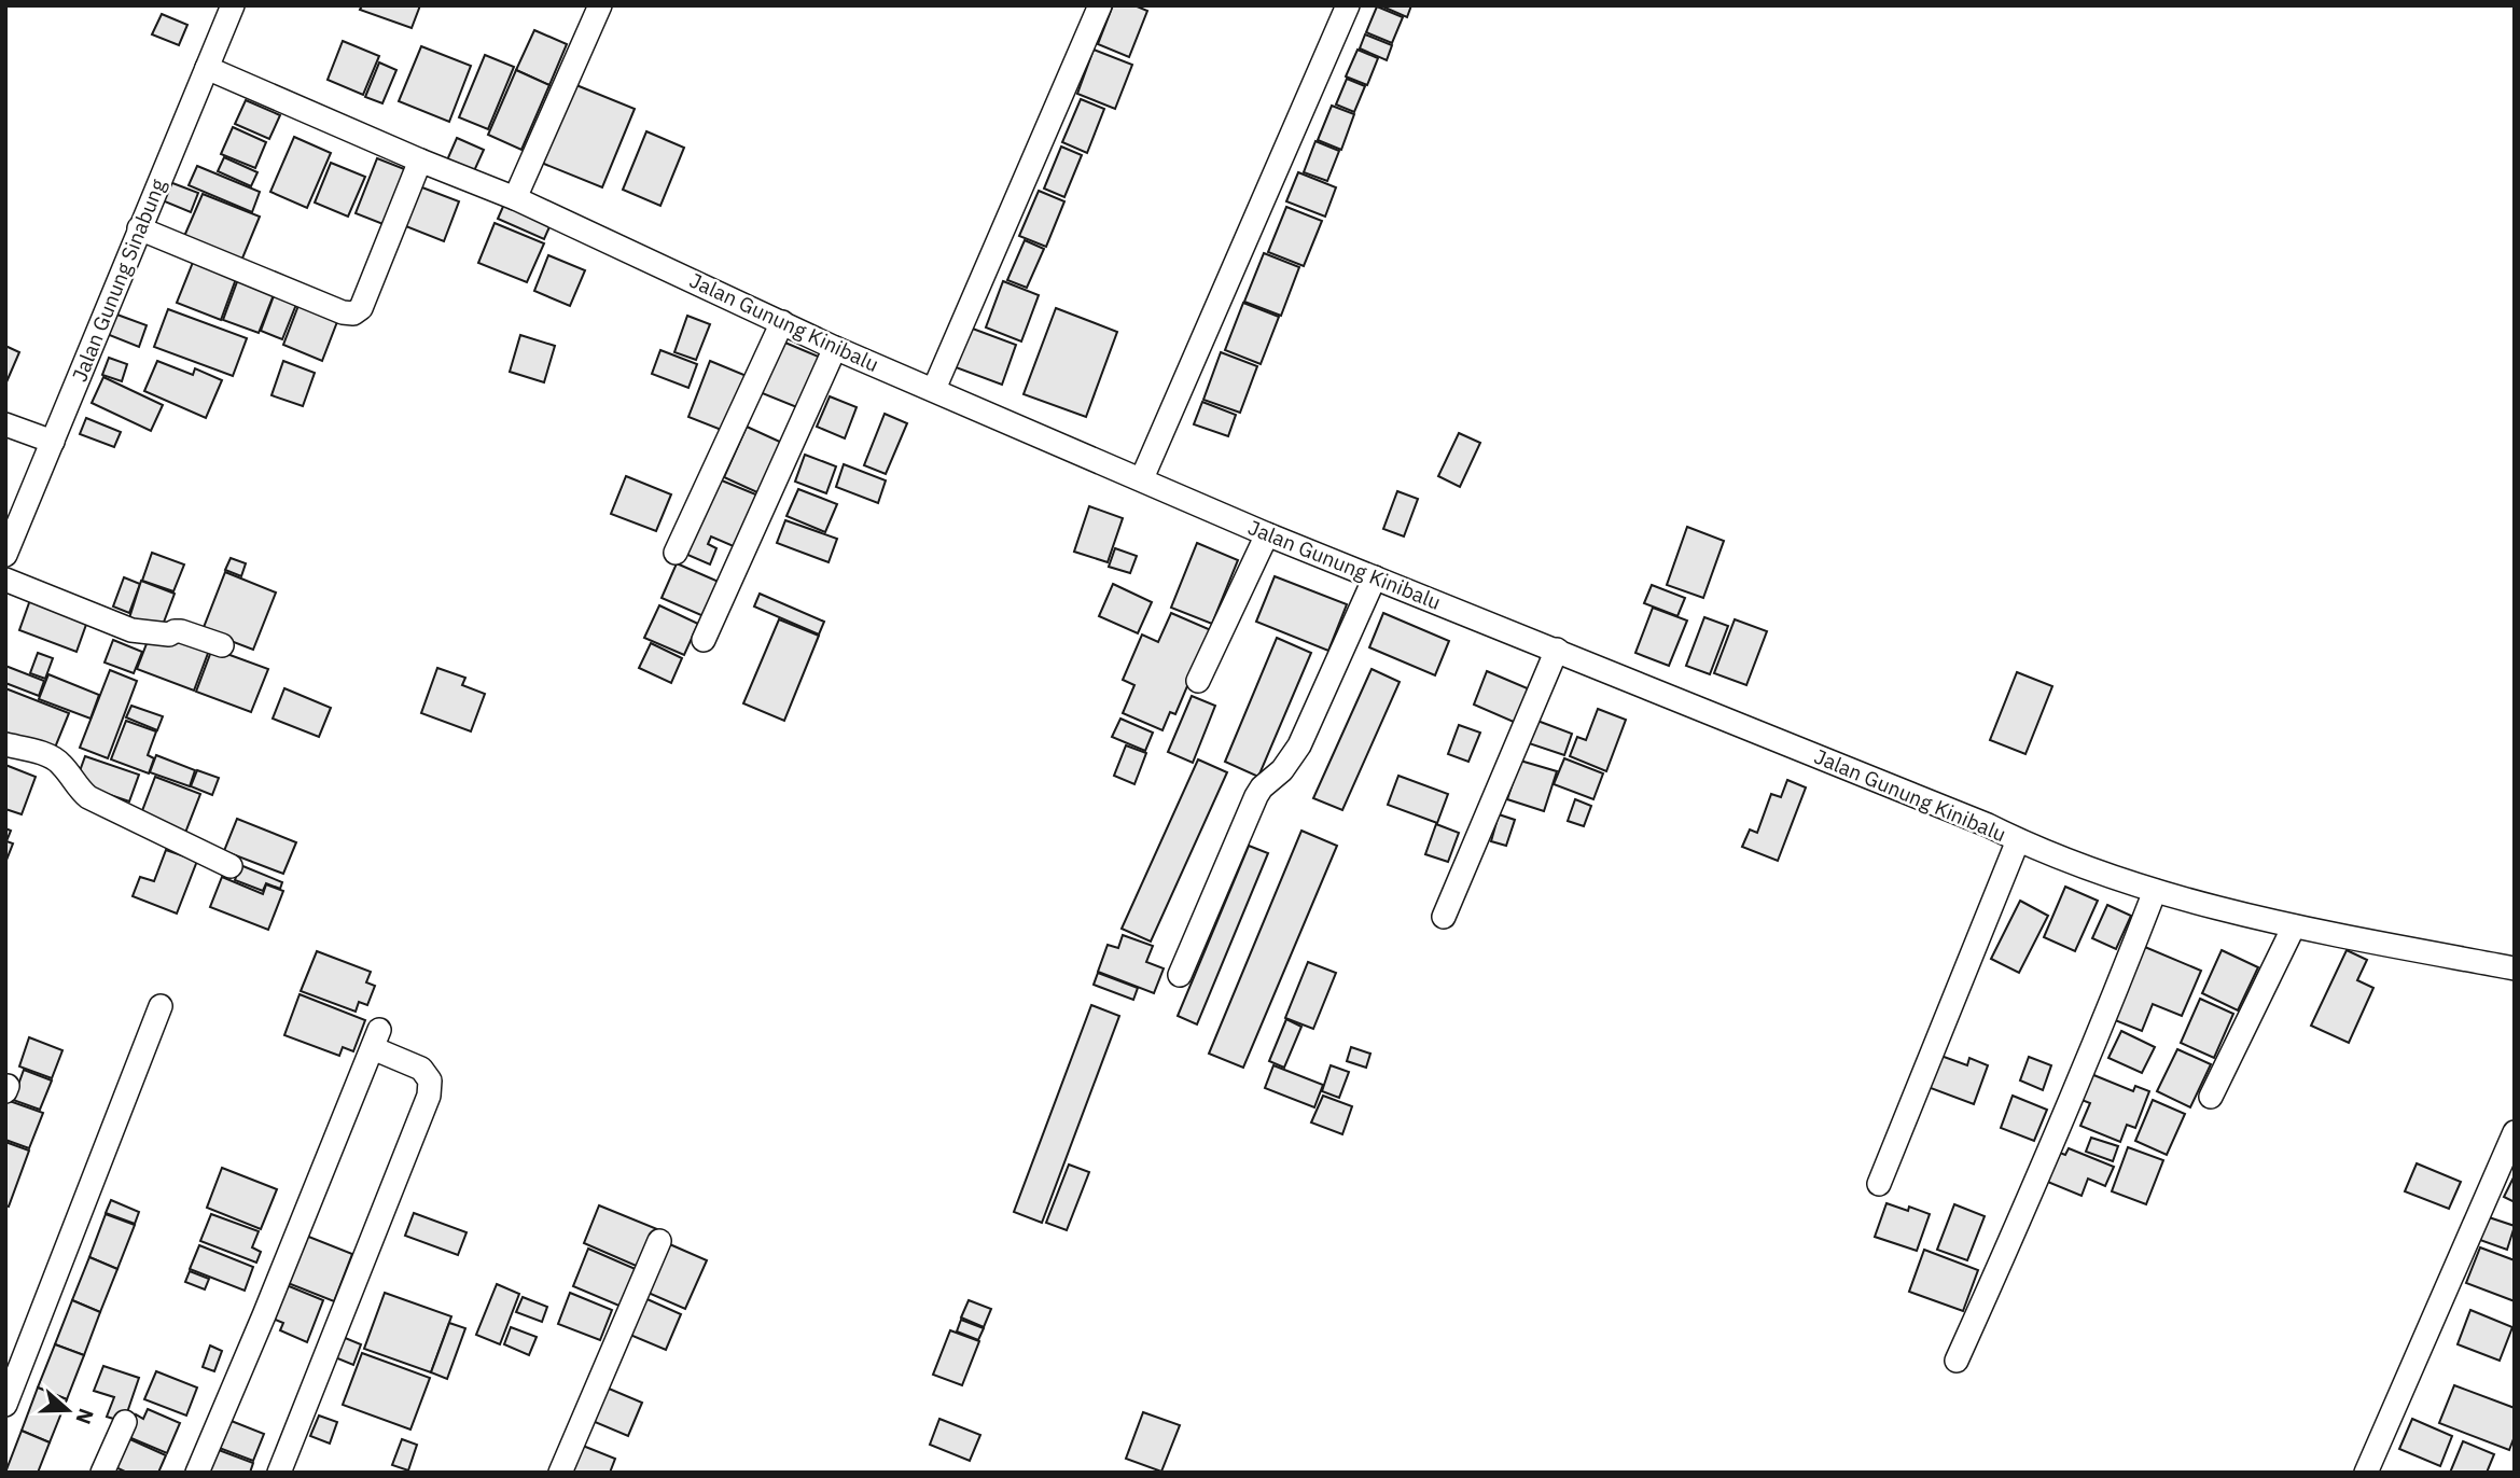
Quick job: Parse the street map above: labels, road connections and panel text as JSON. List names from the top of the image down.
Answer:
{
  "streets": {
    "street": ["Jalan Gunung Sinabung", "Jalan Gunung Kinibalu"]
  },
  "crossings": [
    ["Jalan Gunung Sinabung", "Jalan Gunung Kinibalu"]
  ],
  "north": "right"
}
